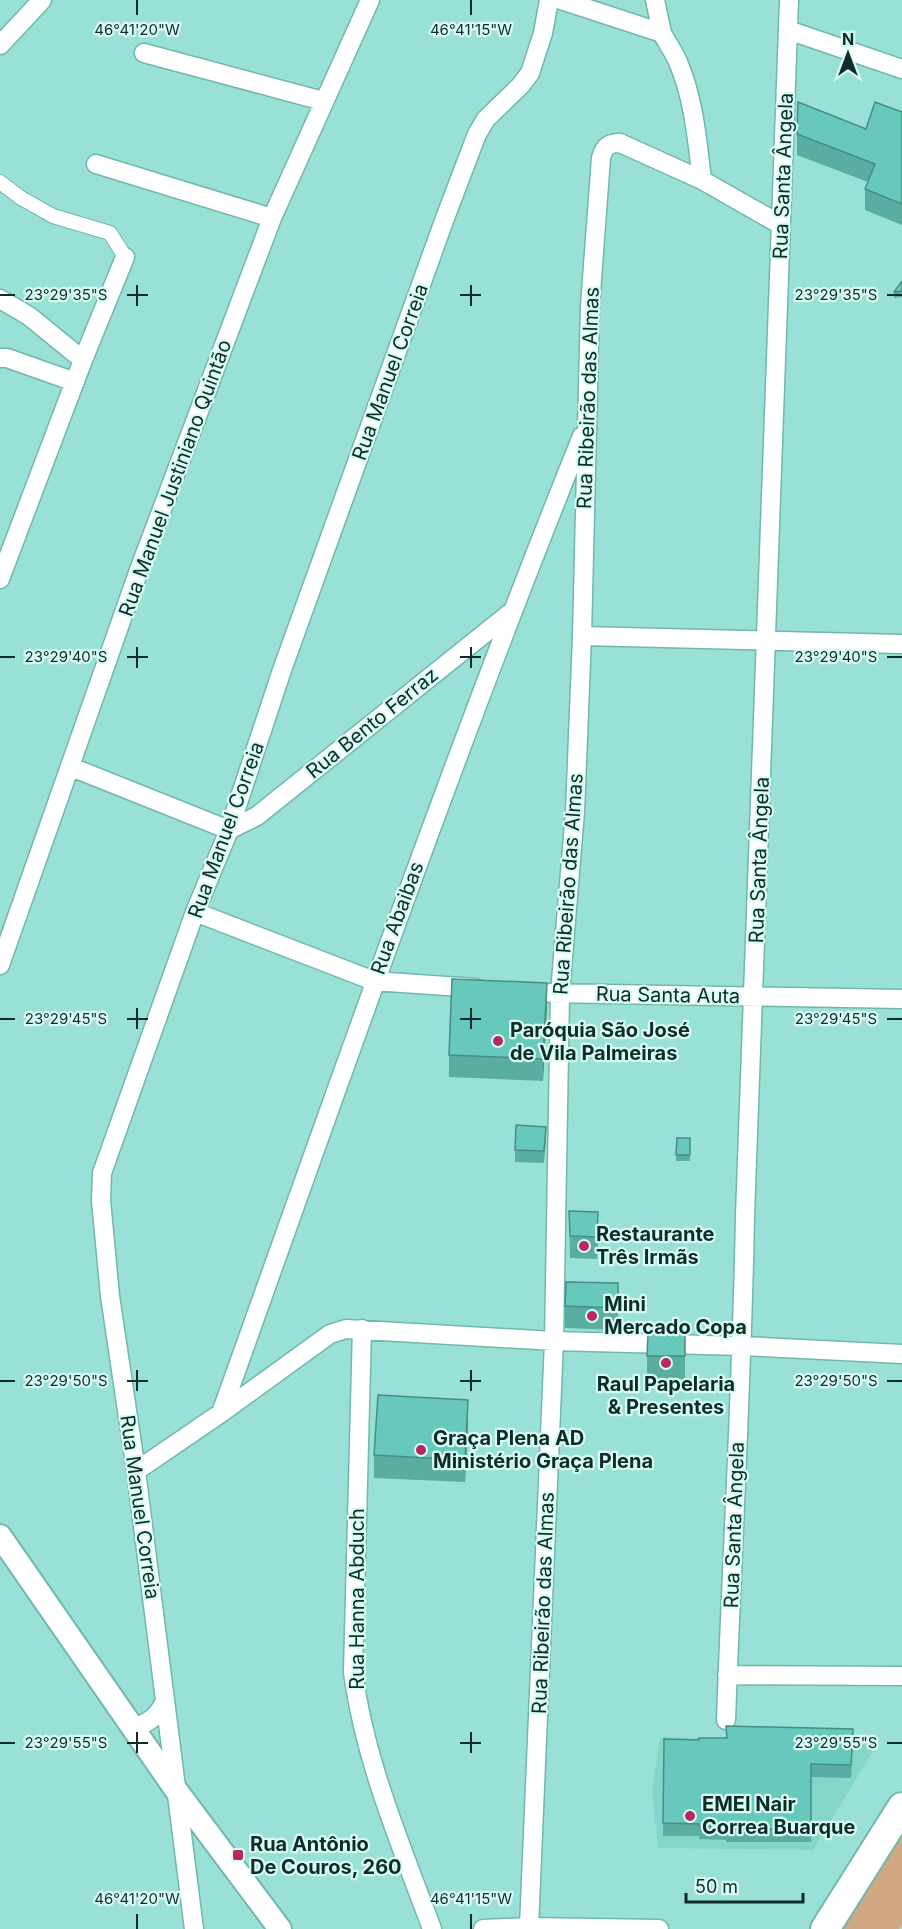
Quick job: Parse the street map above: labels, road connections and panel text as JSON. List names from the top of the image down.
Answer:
{
  "streets": {
    "street": [
      "Rua Santa Ângela",
      "Rua Manuel Correia",
      "Rua Ribeirão das Almas",
      "Rua Manuel Justiniano Quintão",
      "Rua Bento Ferraz",
      "Rua Abaibas",
      "Rua Santa Auta",
      "Rua Hanna Abduch"
    ]
  },
  "crossings": [
    ["Rua Santa Ângela", "Rua Ribeirão das Almas"],
    ["Rua Santa Ângela", "Rua Santa Auta"],
    ["Rua Manuel Correia", "Rua Bento Ferraz"],
    ["Rua Ribeirão das Almas", "Rua Abaibas"],
    ["Rua Ribeirão das Almas", "Rua Santa Auta"],
    ["Rua Bento Ferraz", "Rua Abaibas"]
  ],
  "places": {
    "other": [
      "Paróquia São José de Vila Palmeiras",
      "Restaurante Três Irmãs",
      "Mini Mercado Copa",
      "Raul Papelaria & Presentes",
      "Graça Plena AD Ministério Graça Plena",
      "EMEI Nair Correa Buarque"
    ],
    "transit": ["Rua Antônio De Couros, 260"]
  },
  "scale_bar": "50 m",
  "north": "top",
  "coordinates": [
    "46°41'20\"W",
    "46°41'15\"W",
    "23°29'35\"S",
    "23°29'40\"S",
    "23°29'45\"S",
    "23°29'50\"S",
    "23°29'55\"S"
  ]
}
